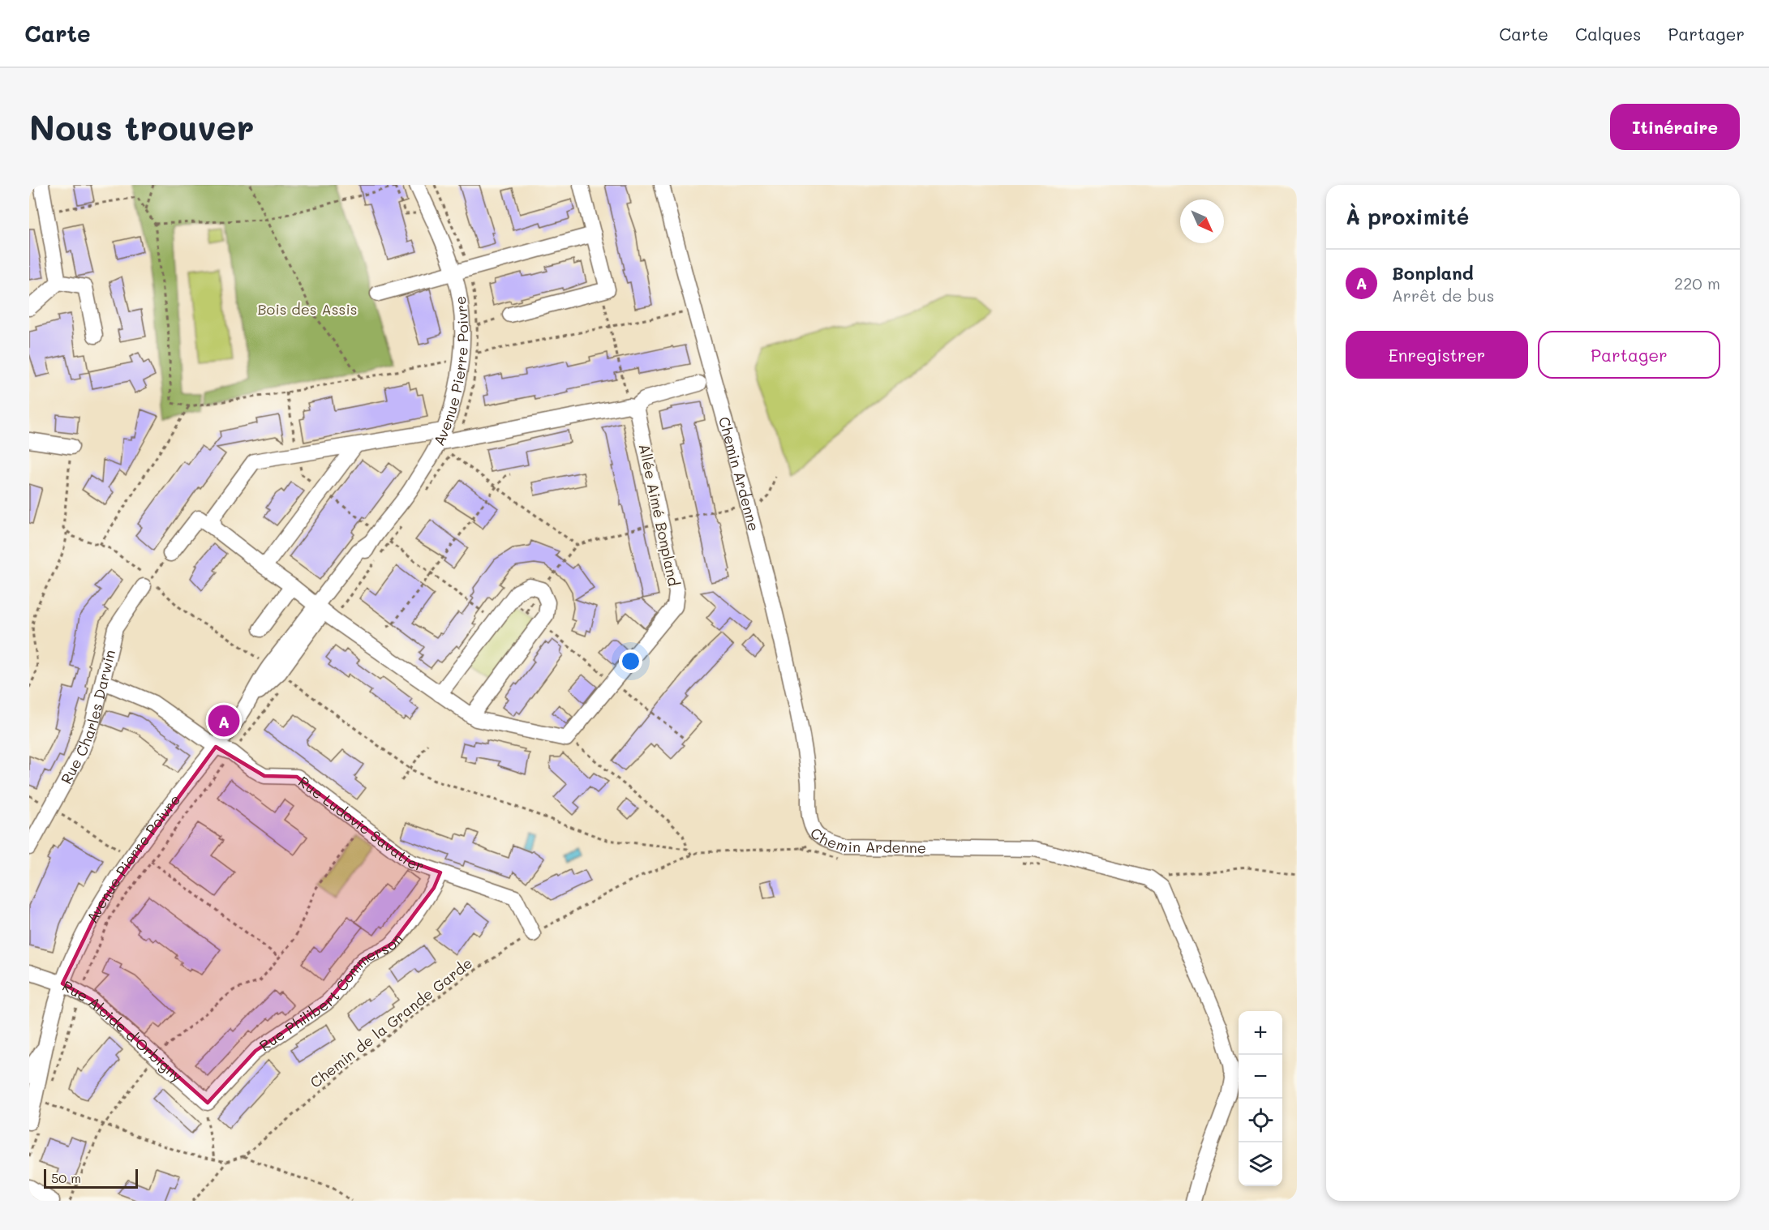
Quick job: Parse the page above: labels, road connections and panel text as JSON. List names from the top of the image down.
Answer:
{
  "streets": {
    "street": [
      "Avenue Pierre Poivre",
      "Chemin Ardenne",
      "Allée Aimé Bonpland",
      "Rue Charles Darwin",
      "Rue Ludovic Savatier",
      "Rue Philibert Commerson",
      "Rue Alcide d'Orbigny"
    ],
    "path": ["Chemin de la Grande Garde"]
  },
  "crossings": [
    ["Avenue Pierre Poivre", "Rue Ludovic Savatier"],
    ["Avenue Pierre Poivre", "Chemin de la Grande Garde"],
    ["Avenue Pierre Poivre", "Rue Alcide d'Orbigny"],
    ["Rue Charles Darwin", "Rue Ludovic Savatier"],
    ["Rue Ludovic Savatier", "Rue Philibert Commerson"],
    ["Rue Ludovic Savatier", "Chemin de la Grande Garde"],
    ["Rue Philibert Commerson", "Rue Alcide d'Orbigny"]
  ],
  "parks": ["Bois des Assis"],
  "scale_bar": "50 m",
  "north": "bottom right",
  "page": {
    "header": "Carte",
    "nav": ["Carte", "Calques", "Partager"],
    "buttons": [
      "Itinéraire",
      ["Enregistrer", "Partager"]
    ],
    "title": "Nous trouver",
    "heading": "À proximité",
    "list": [
      {
        "mark": "A",
        "name": "Bonpland",
        "note": "Arrêt de bus",
        "value": "220 m"
      }
    ],
    "pins": "A",
    "map_buttons": ["+", "−"],
    "scale": "50 m"
  }
}
